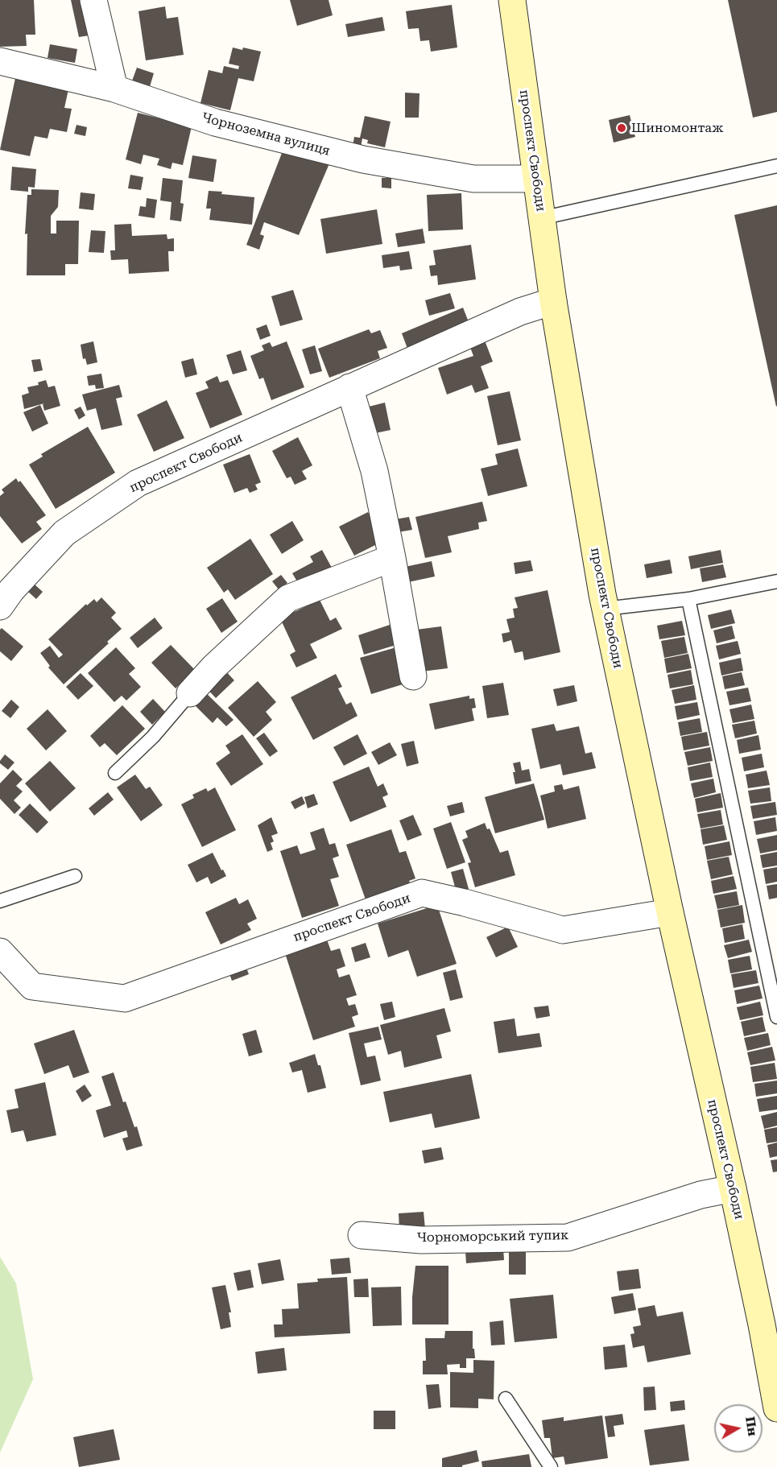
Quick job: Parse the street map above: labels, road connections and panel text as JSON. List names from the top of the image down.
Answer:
{
  "streets": {
    "main road": ["проспект Свободи"],
    "street": ["Чорноземна вулиця", "Чорноморський тупик"]
  },
  "crossings": [
    ["Чорноземна вулиця", "проспект Свободи"],
    ["проспект Свободи", "Чорноморський тупик"]
  ],
  "places": ["Шиномонтаж"],
  "north": "right"
}
